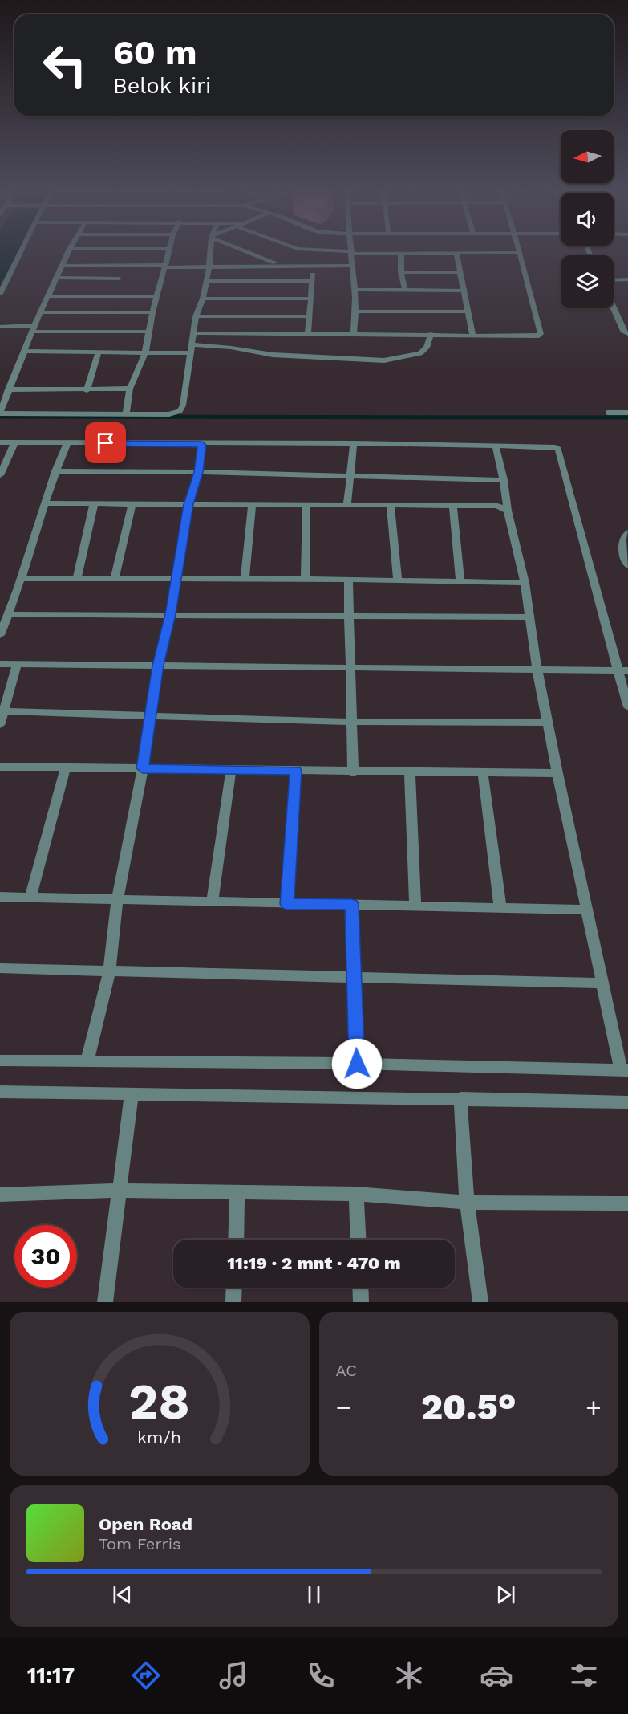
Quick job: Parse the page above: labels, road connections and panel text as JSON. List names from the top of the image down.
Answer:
{
  "north": "left",
  "page": {
    "turn": ["60 m", "Belok kiri"],
    "limit": "30",
    "trip": "11:19 · 2 mnt · 470 m",
    "tile": "AC",
    "heat": ["−", "20.5°", "+"],
    "song": ["Open Road", "Tom Ferris"],
    "tabs": "11:17",
    "gauge": ["28", "km/h"]
  }
}
